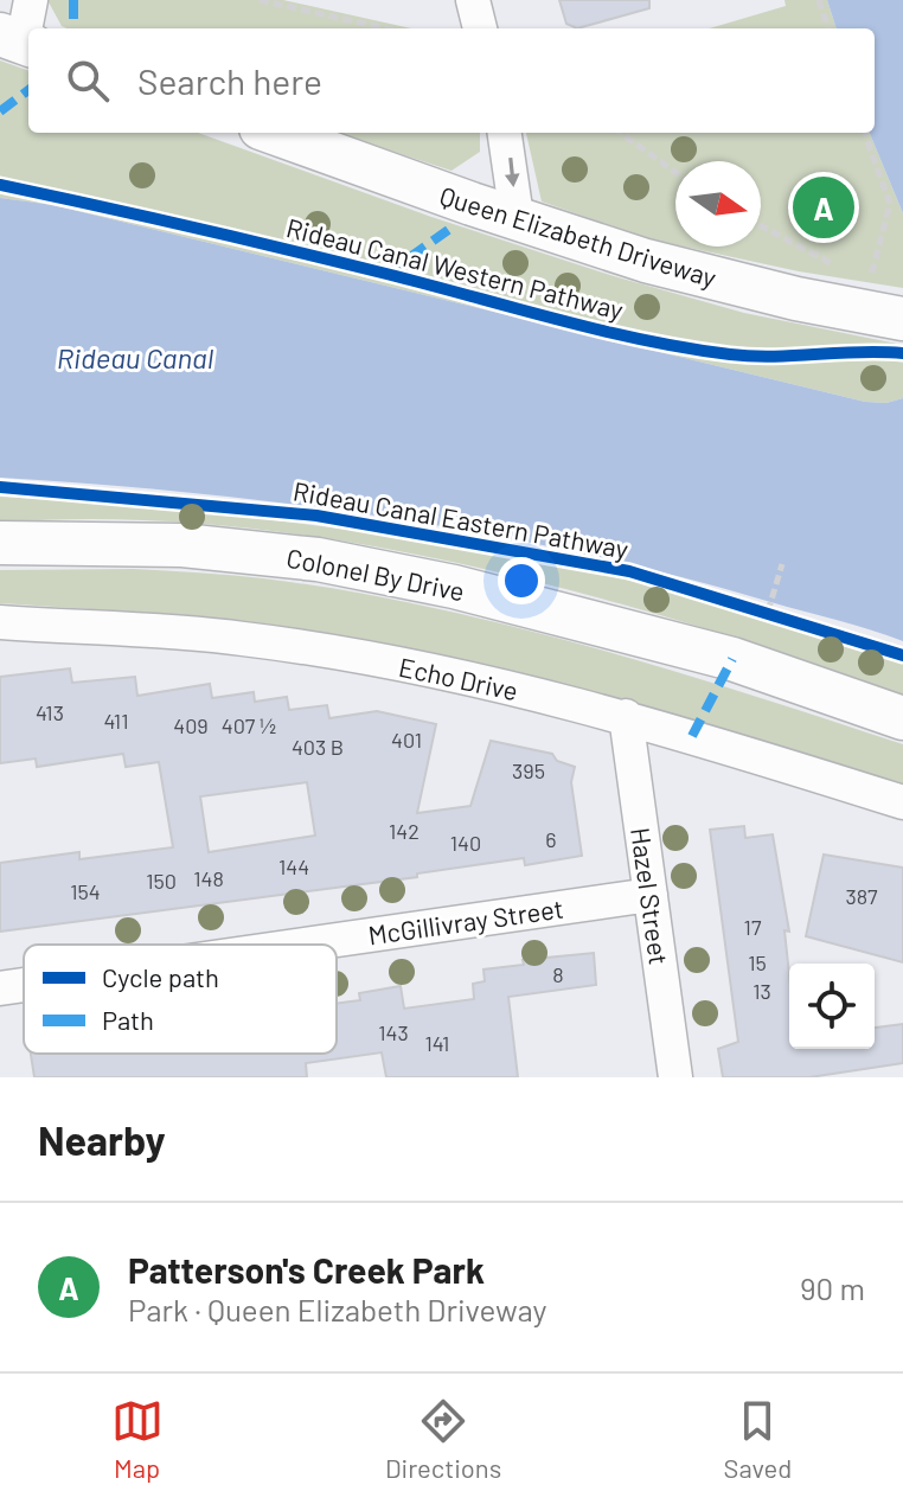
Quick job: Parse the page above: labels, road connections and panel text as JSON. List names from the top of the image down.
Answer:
{
  "streets": {
    "main road": ["Queen Elizabeth Driveway", "Colonel By Drive"],
    "street": ["Echo Drive", "Hazel Street", "McGillivray Street"],
    "cycle path": ["Rideau Canal Western Pathway", "Rideau Canal Eastern Pathway"]
  },
  "crossings": [
    ["Echo Drive", "Hazel Street"],
    ["Hazel Street", "McGillivray Street"]
  ],
  "water": ["Rideau Canal"],
  "house_numbers": [
    "413",
    "411",
    "409",
    "407 ½",
    "401",
    "403 B",
    "395",
    "142",
    "6",
    "140",
    "144",
    "148",
    "150",
    "154",
    "387",
    "17",
    "15",
    "8",
    "13",
    "143",
    "141"
  ],
  "legend": ["Cycle path", "Path"],
  "north": "right",
  "page": {
    "search": "Search here",
    "pins": "A",
    "heading": "Nearby",
    "list": [
      {
        "mark": "A",
        "name": "Patterson's Creek Park",
        "note": "Park · Queen Elizabeth Driveway",
        "value": "90 m"
      }
    ],
    "nav": ["Map", "Directions", "Saved"]
  }
}
